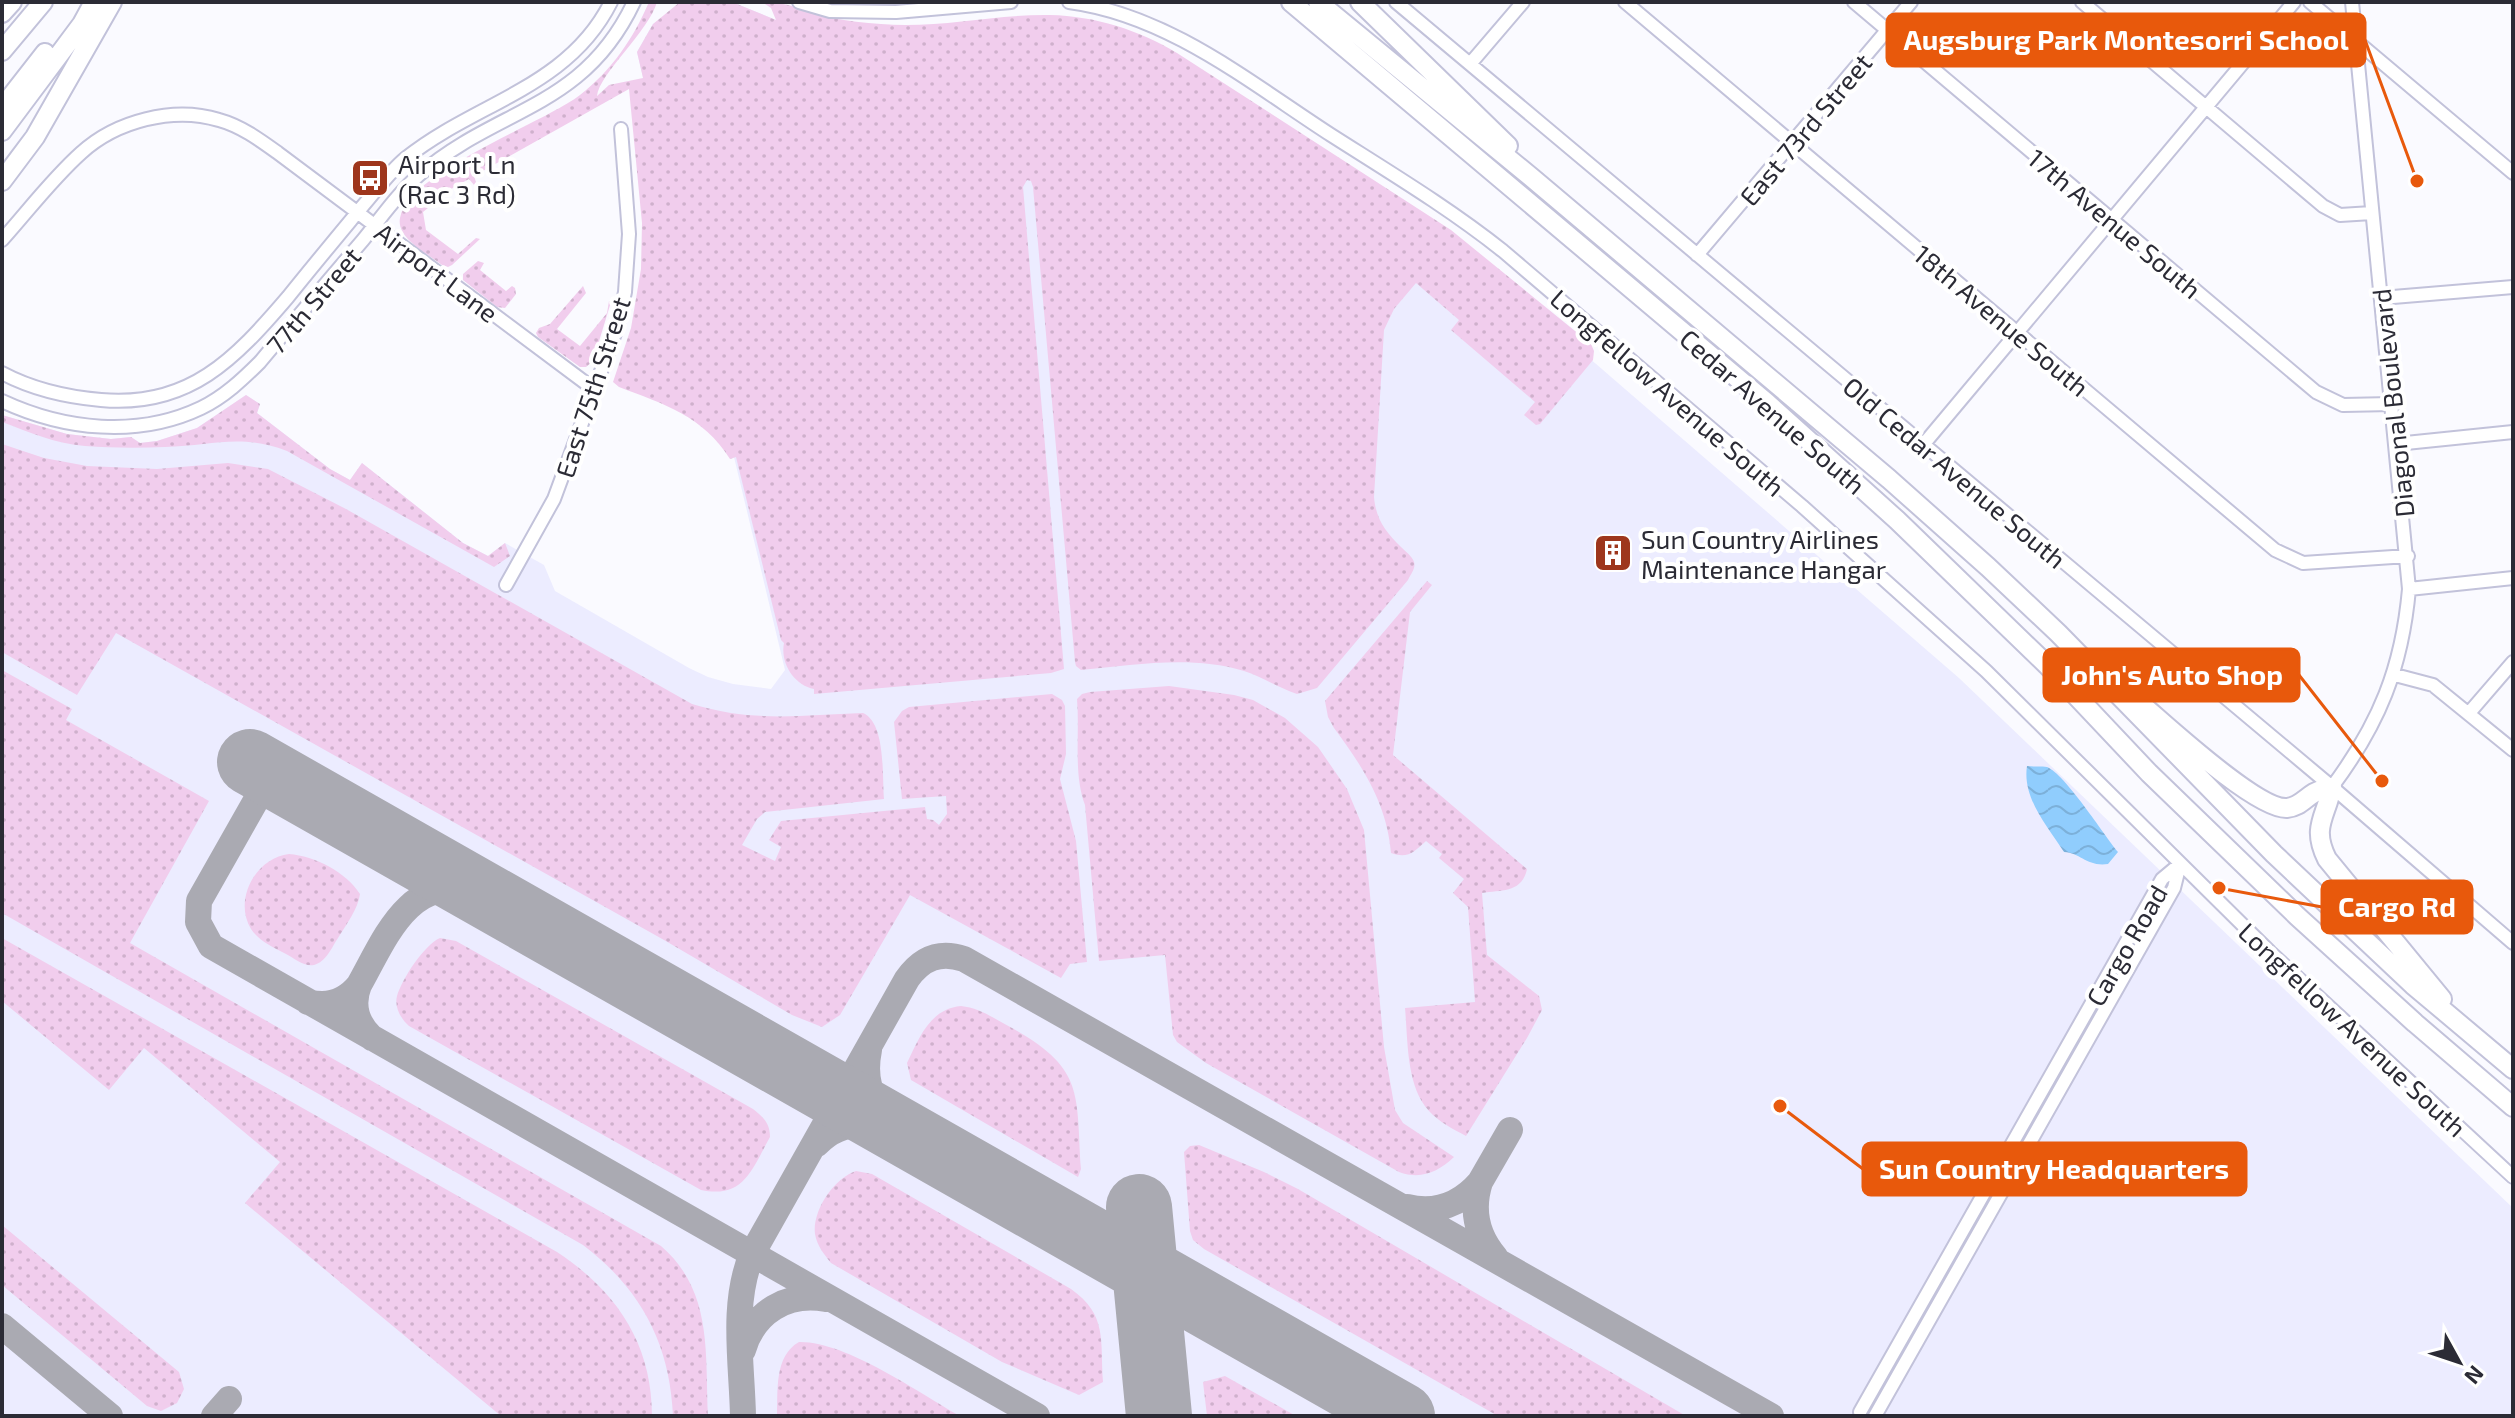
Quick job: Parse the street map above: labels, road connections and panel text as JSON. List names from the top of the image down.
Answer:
{
  "streets": {
    "highway": ["Cedar Avenue South"],
    "street": [
      "East 73rd Street",
      "17th Avenue South",
      "Airport Lane",
      "77th Street",
      "18th Avenue South",
      "East 75th Street",
      "Longfellow Avenue South",
      "Diagonal Boulevard",
      "Old Cedar Avenue South",
      "Cargo Road"
    ]
  },
  "crossings": [
    ["East 73rd Street", "17th Avenue South"],
    ["East 73rd Street", "18th Avenue South"],
    ["East 73rd Street", "Old Cedar Avenue South"],
    ["17th Avenue South", "Diagonal Boulevard"],
    ["Airport Lane", "77th Street"],
    ["Airport Lane", "East 75th Street"],
    ["18th Avenue South", "Diagonal Boulevard"],
    ["Longfellow Avenue South", "Cargo Road"],
    ["Diagonal Boulevard", "Old Cedar Avenue South"]
  ],
  "places": {
    "bus stop": ["Airport Ln (Rac 3 Rd)"],
    "other": [
      "Augsburg Park Montesorri School",
      "John's Auto Shop",
      "Cargo Rd",
      "Sun Country Headquarters"
    ],
    "building": ["Sun Country Airlines Maintenance Hangar"]
  },
  "north": "bottom right"
}
